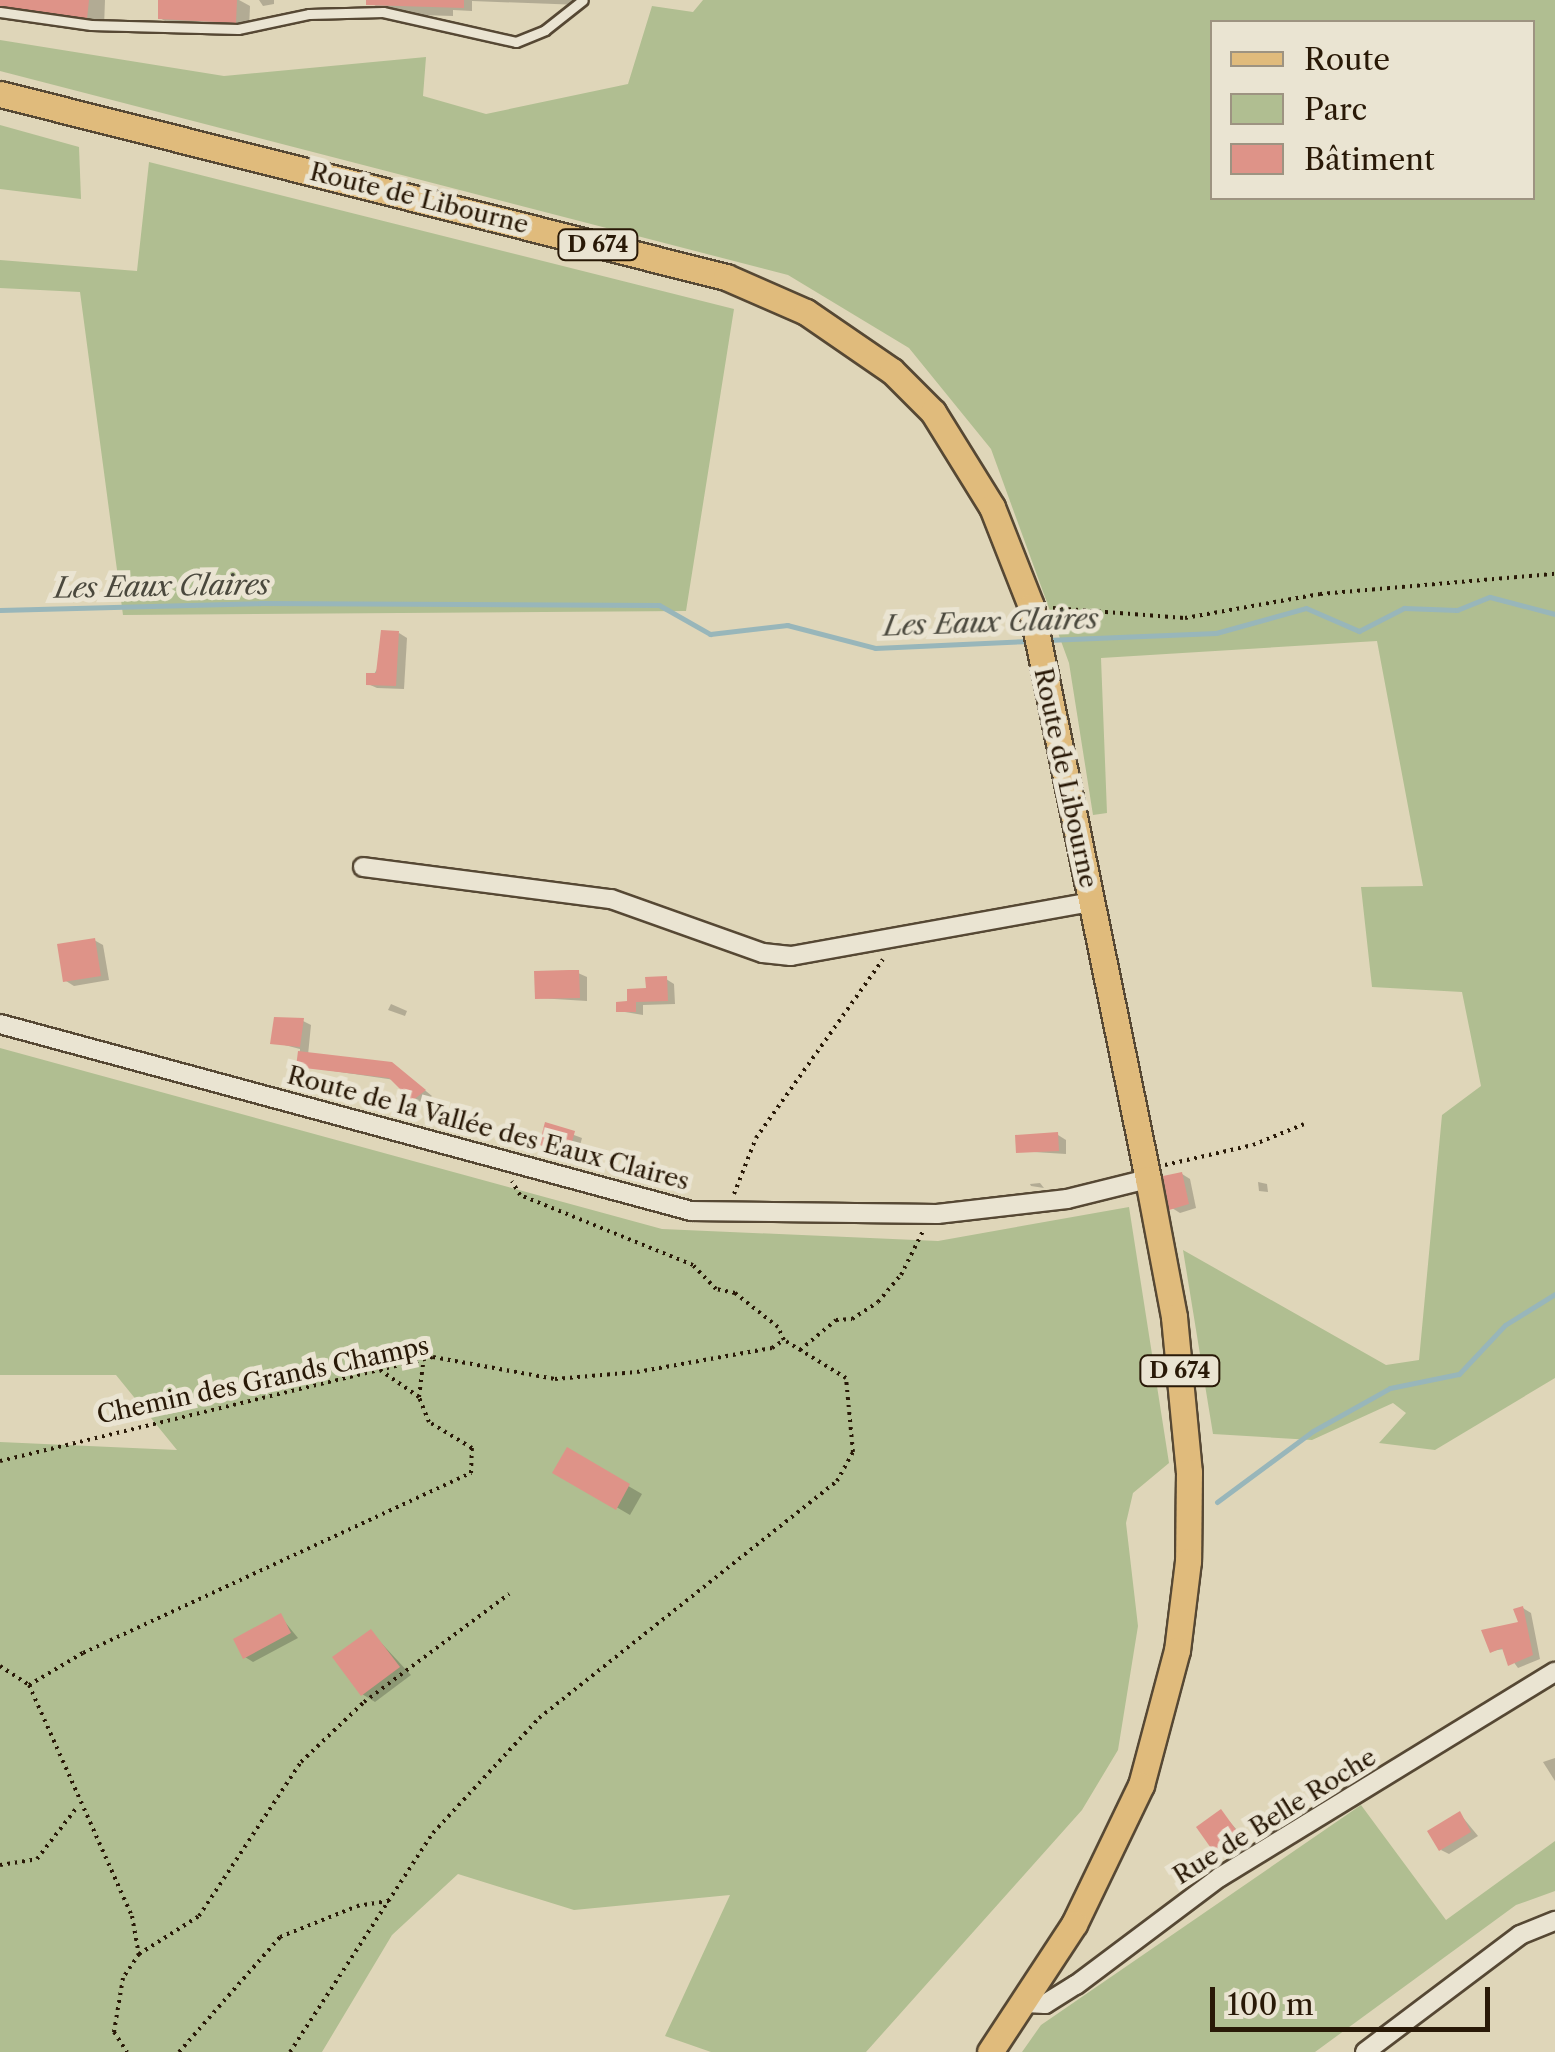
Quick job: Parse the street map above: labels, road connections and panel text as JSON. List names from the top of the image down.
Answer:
{
  "streets": {
    "main road": ["Route de Libourne", "D 674"],
    "street": ["Route de la Vallée des Eaux Claires", "Rue de Belle Roche"],
    "path": ["Chemin des Grands Champs"]
  },
  "crossings": [
    ["Route de Libourne", "Route de la Vallée des Eaux Claires"],
    ["Route de Libourne", "Rue de Belle Roche"]
  ],
  "water": ["Les Eaux Claires"],
  "legend": ["Route", "Parc", "Bâtiment"],
  "scale_bar": "100 m"
}
